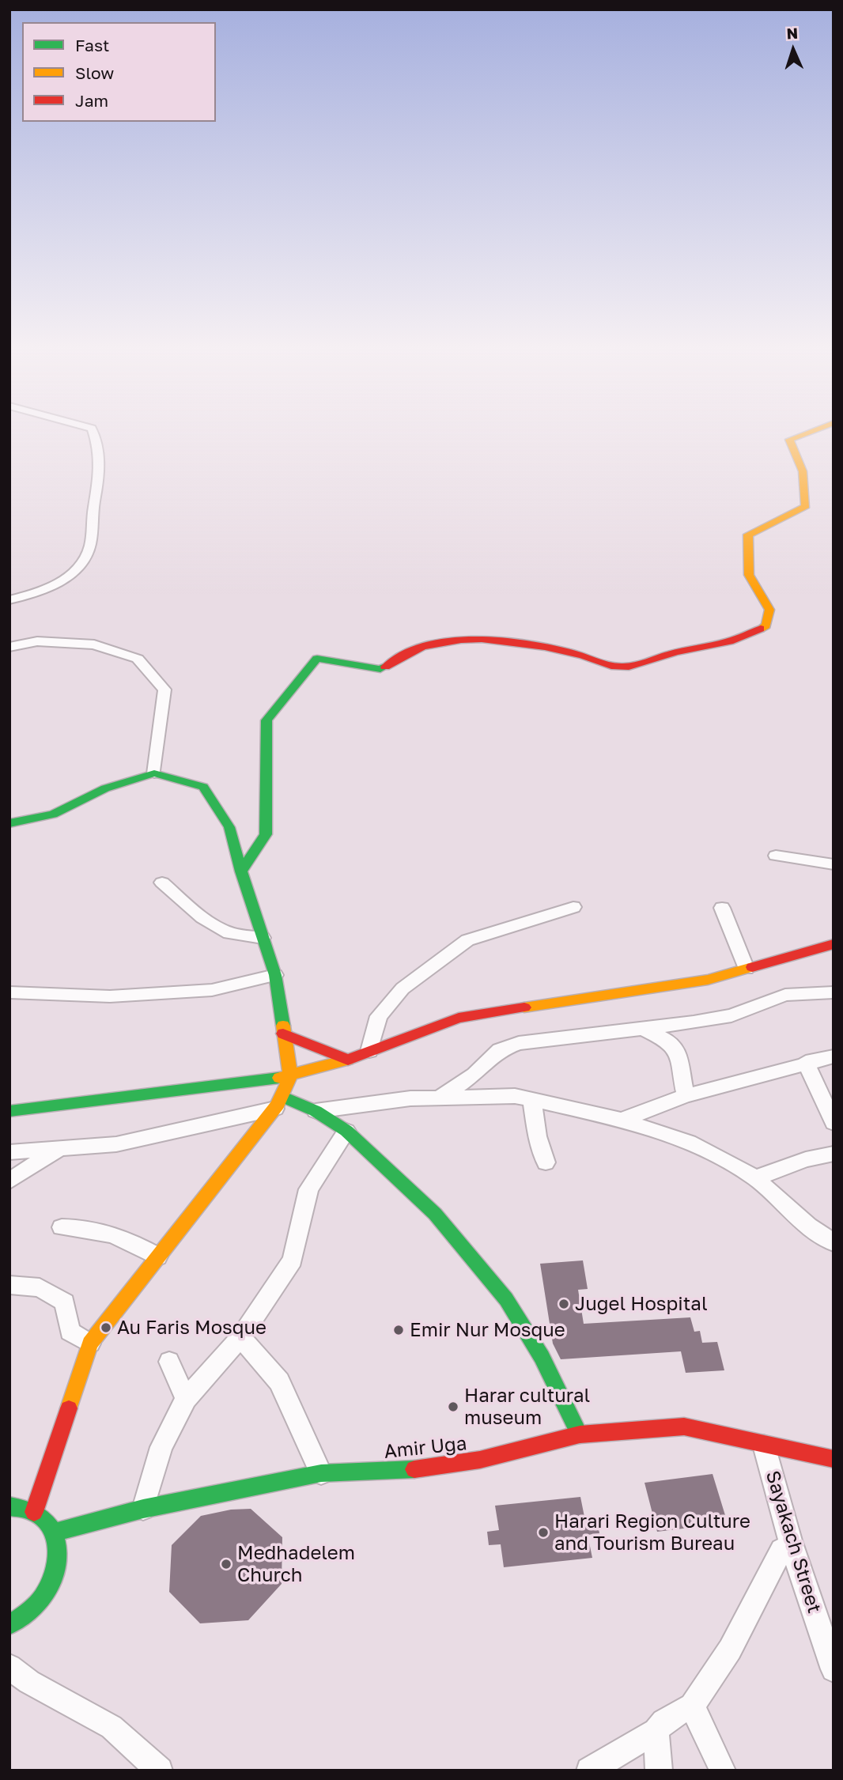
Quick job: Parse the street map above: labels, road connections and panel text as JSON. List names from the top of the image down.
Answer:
{
  "streets": {
    "street": ["Amir Uga", "Sayakach Street"]
  },
  "crossings": [
    ["Amir Uga", "Sayakach Street"]
  ],
  "places": [
    "Jugel Hospital",
    "Au Faris Mosque",
    "Emir Nur Mosque",
    "Harar cultural museum",
    "Harari Region Culture and Tourism Bureau",
    "Medhadelem Church"
  ],
  "legend": ["Fast", "Slow", "Jam"],
  "north": "top"
}
